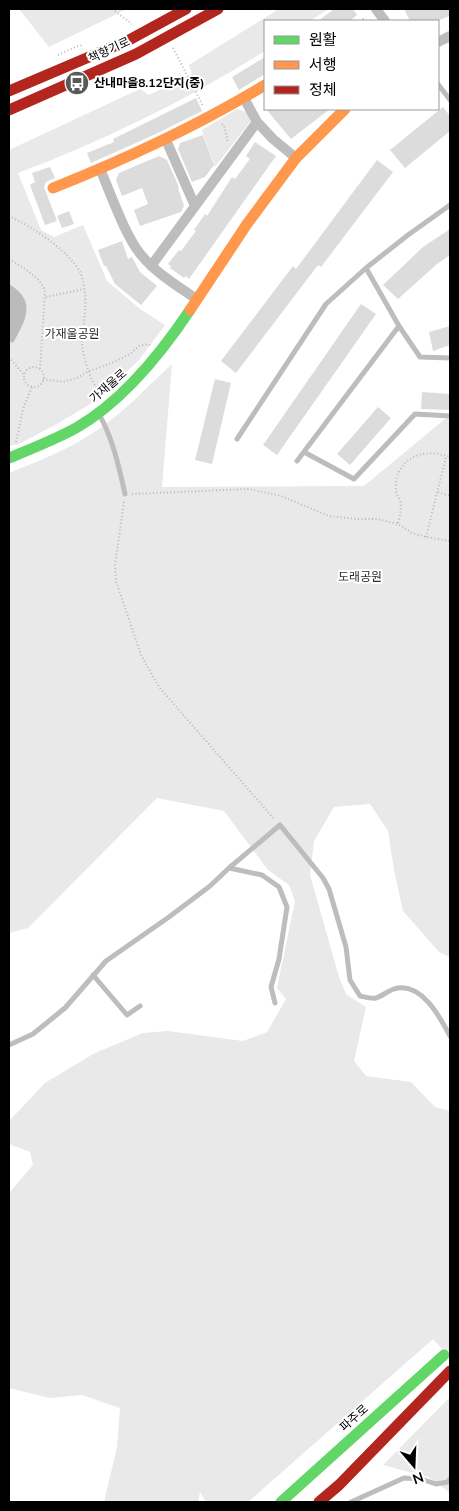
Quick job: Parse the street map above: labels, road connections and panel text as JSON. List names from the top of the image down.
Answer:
{
  "streets": {
    "main road": ["책향기로", "가재울로", "파주로"]
  },
  "parks": ["가재울공원", "도래공원"],
  "places": {
    "bus stop": ["산내마을8.12단지(중)"]
  },
  "legend": ["원활", "서행", "정체"],
  "north": "bottom"
}
